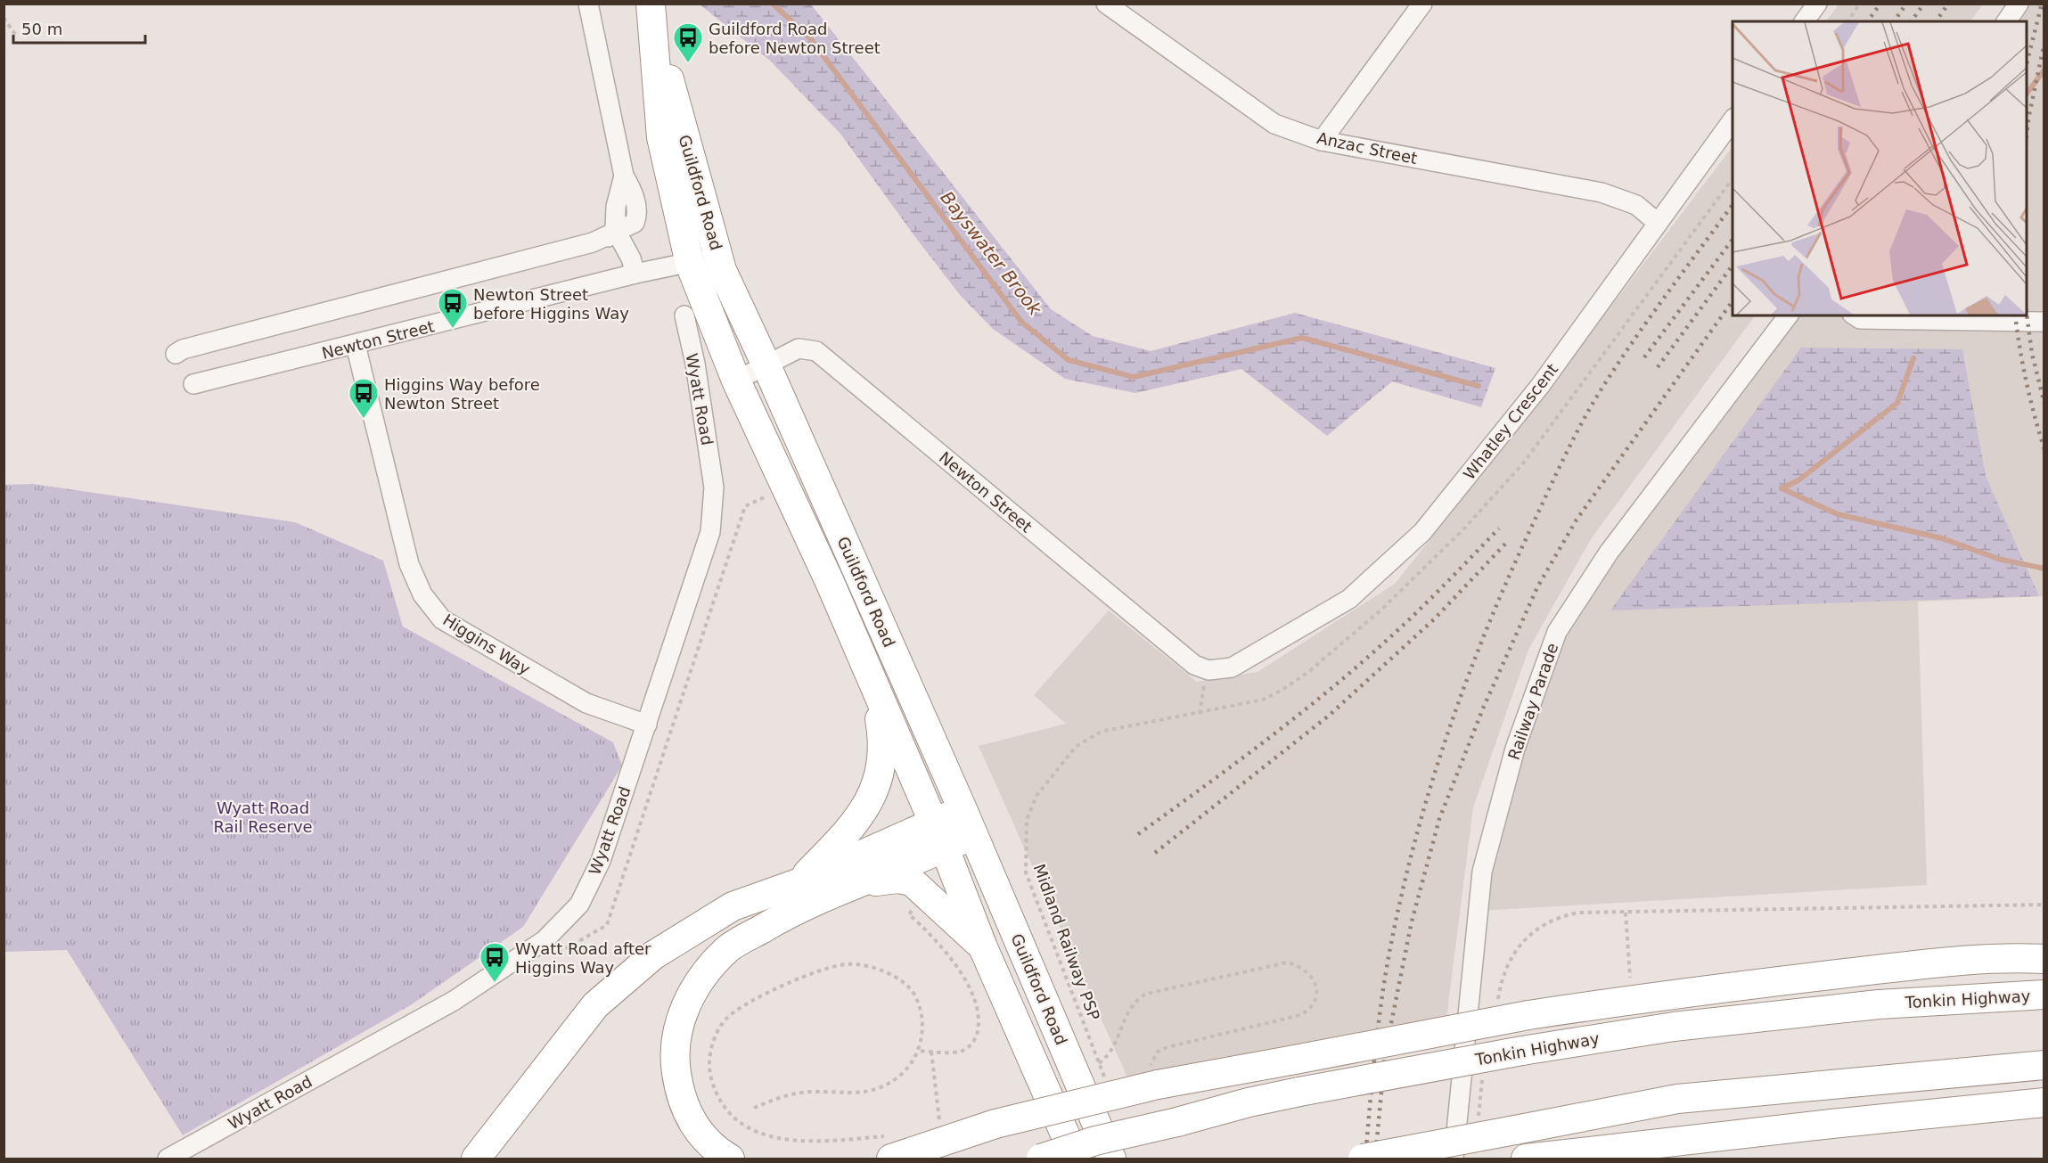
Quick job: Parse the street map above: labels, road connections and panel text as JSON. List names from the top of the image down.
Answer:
{
  "streets": {
    "highway": ["Guildford Road", "Tonkin Highway"],
    "street": [
      "Anzac Street",
      "Newton Street",
      "Wyatt Road",
      "Whatley Crescent",
      "Higgins Way",
      "Railway Parade"
    ],
    "path": ["Midland Railway PSP"]
  },
  "crossings": [
    ["Anzac Street", "Whatley Crescent"],
    ["Guildford Road", "Newton Street"],
    ["Newton Street", "Whatley Crescent"],
    ["Newton Street", "Higgins Way"],
    ["Newton Street", "Midland Railway PSP"],
    ["Wyatt Road", "Higgins Way"],
    ["Whatley Crescent", "Midland Railway PSP"]
  ],
  "water": ["Bayswater Brook"],
  "parks": ["Wyatt Road Rail Reserve"],
  "places": {
    "bus stop": [
      "Guildford Road before Newton Street",
      "Newton Street before Higgins Way",
      "Higgins Way before Newton Street",
      "Wyatt Road after Higgins Way"
    ]
  },
  "scale_bar": "50 m"
}
